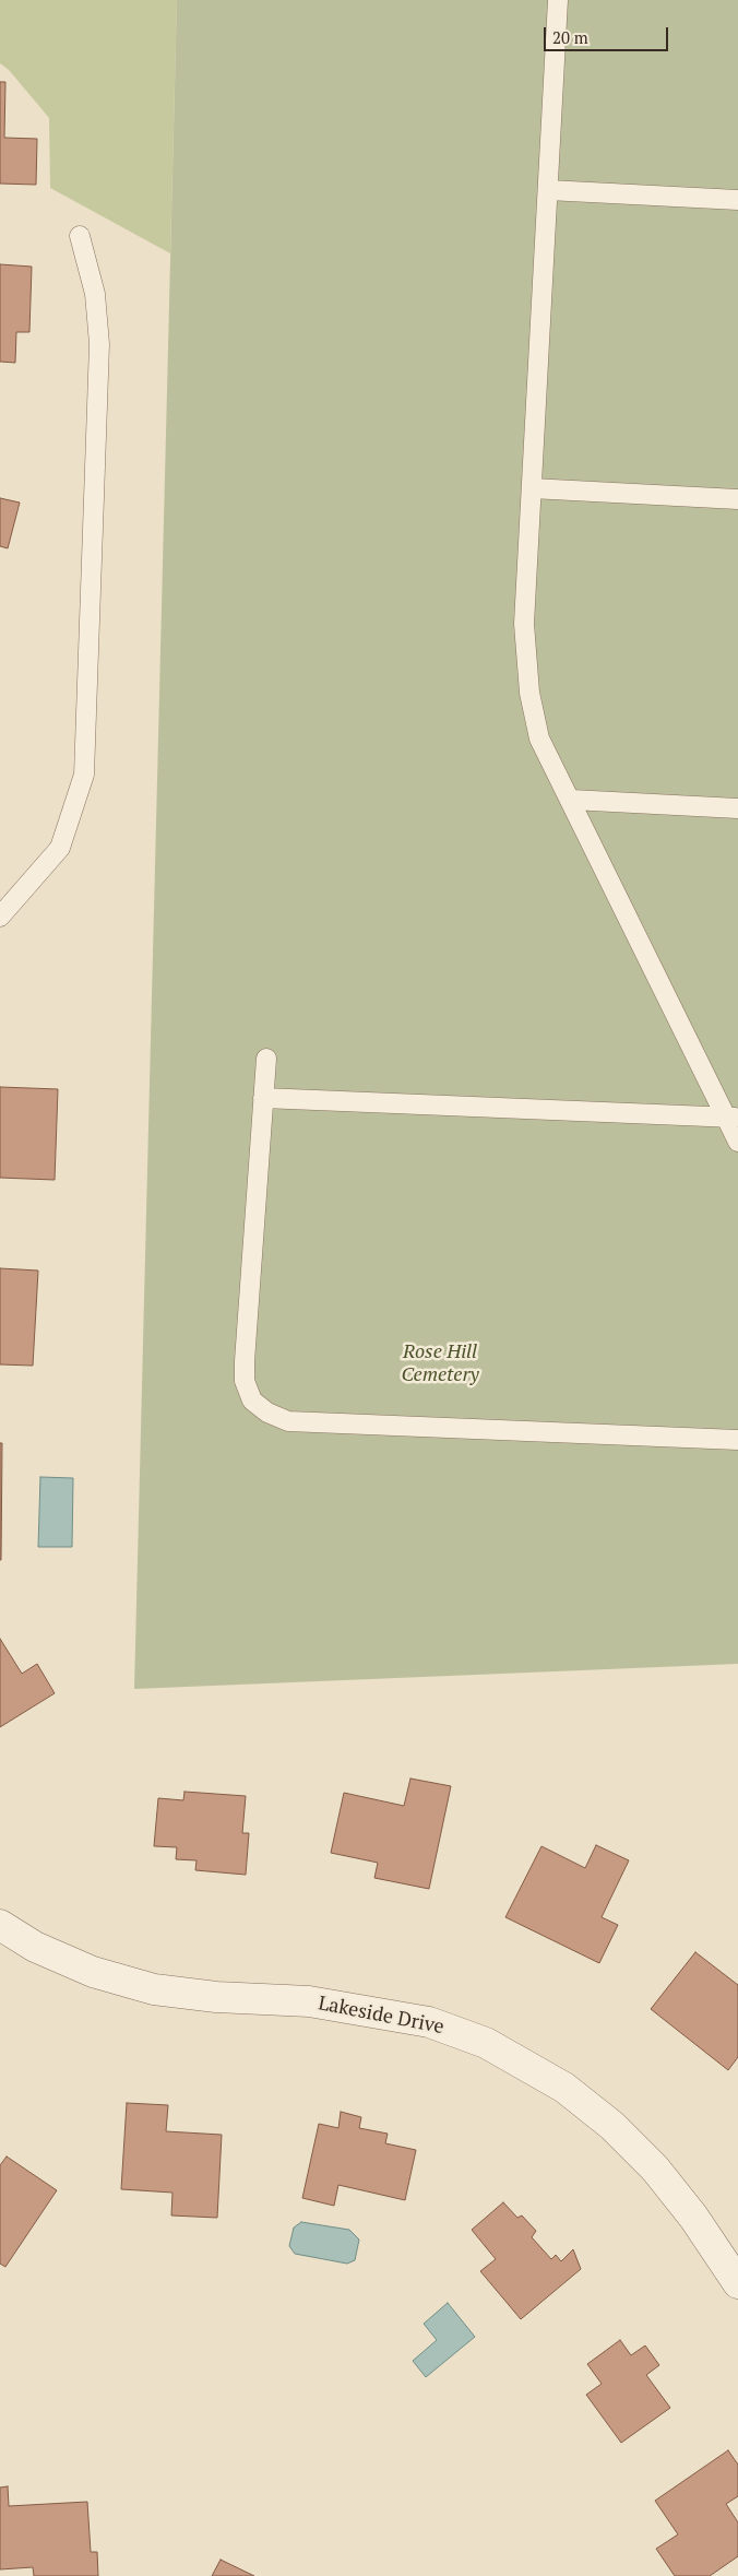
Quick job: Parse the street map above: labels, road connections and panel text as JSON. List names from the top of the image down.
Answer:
{
  "streets": {
    "street": ["Lakeside Drive"]
  },
  "parks": ["Rose Hill Cemetery"],
  "scale_bar": "20 m"
}
